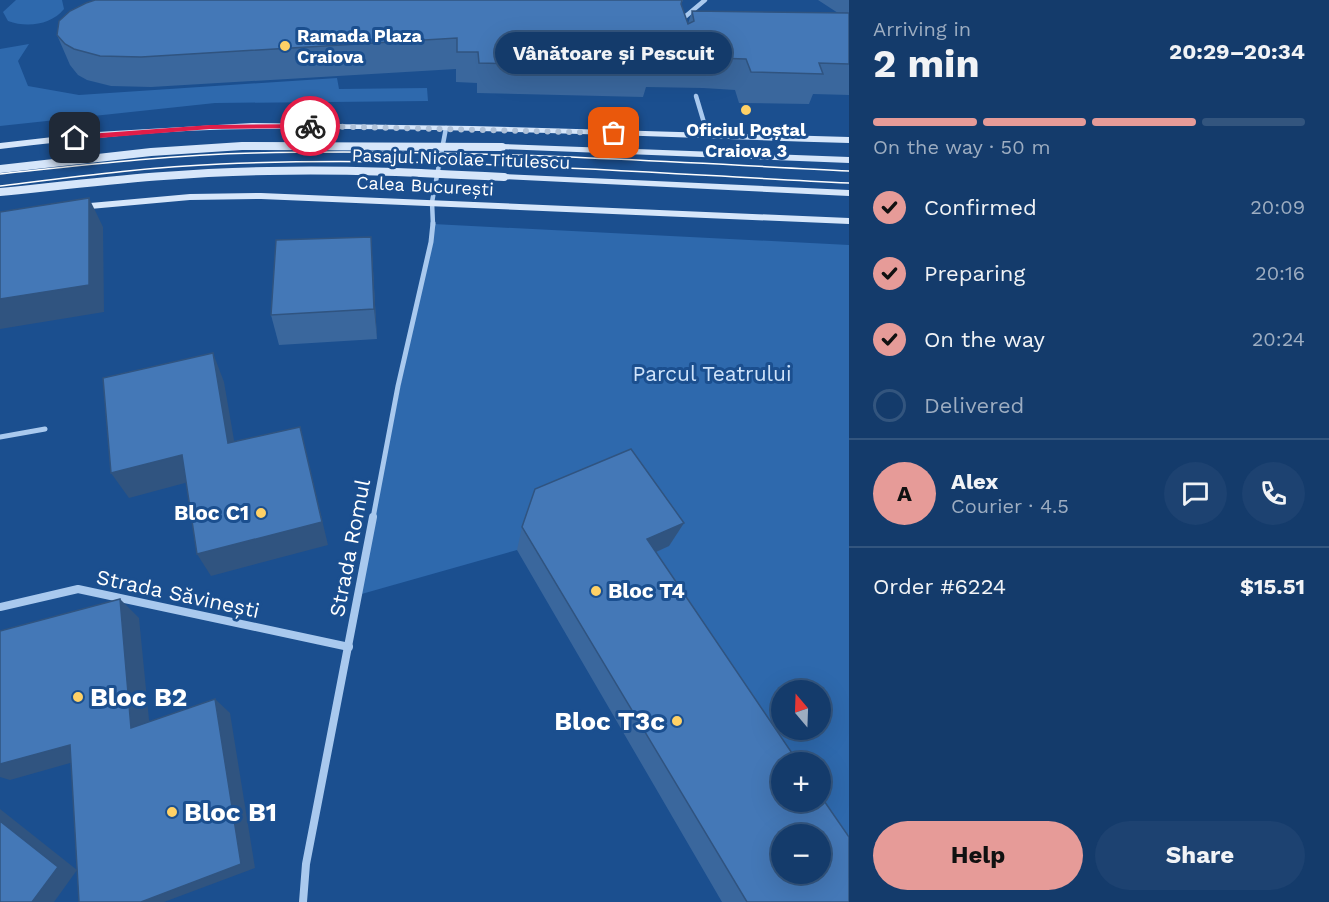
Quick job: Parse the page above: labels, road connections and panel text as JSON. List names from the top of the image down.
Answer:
{
  "streets": {
    "main road": ["Pasajul Nicolae Titulescu", "Calea București"],
    "street": ["Strada Romul", "Strada Săvinești"]
  },
  "crossings": [
    ["Calea București", "Strada Romul"],
    ["Strada Romul", "Strada Săvinești"]
  ],
  "parks": ["Parcul Teatrului"],
  "places": [
    "Ramada Plaza Craiova",
    "Oficiul Poștal Craiova 3",
    "Vânătoare și Pescuit",
    "Bloc C1",
    "Bloc T4",
    "Bloc B2",
    "Bloc T3c",
    "Bloc B1"
  ],
  "north": "top",
  "page": {
    "heading": ["2 min", "Arriving in", "20:29–20:34"],
    "panel": [
      "Alex",
      "Courier · 4.5",
      "Order #6224",
      "$15.51"
    ],
    "bubble": "Vânătoare și Pescuit",
    "bar": "On the way · 50 m",
    "list": [
      ["Confirmed", "20:09"],
      ["Preparing", "20:16"],
      ["On the way", "20:24"],
      "Delivered"
    ],
    "round": "A",
    "map_buttons": ["+", "−"],
    "buttons": ["Help", "Share"]
  }
}
